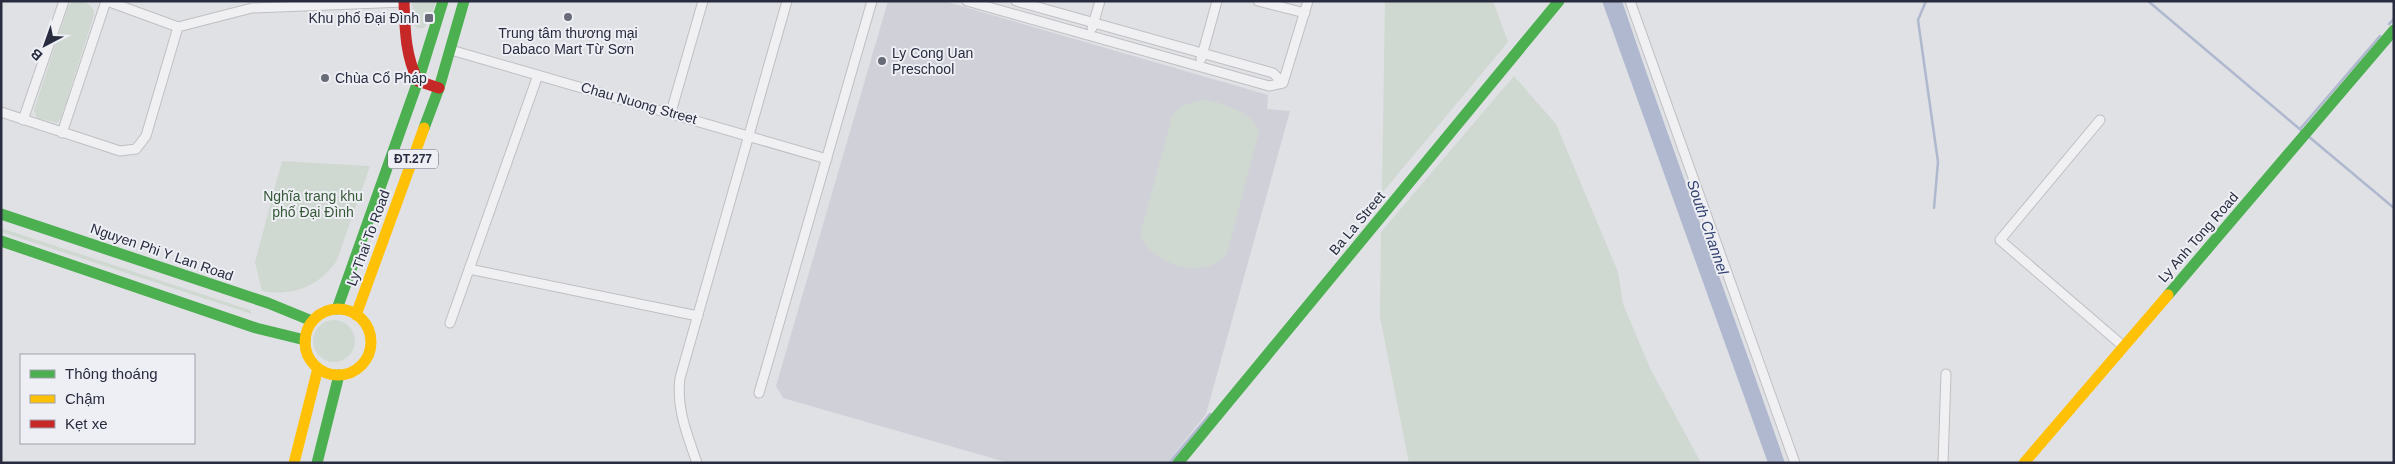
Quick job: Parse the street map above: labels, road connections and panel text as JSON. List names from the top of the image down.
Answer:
{
  "streets": {
    "main road": [
      "ĐT.277",
      "Ba La Street",
      "Ly Anh Tong Road",
      "Ly Thai To Road",
      "Nguyen Phi Y Lan Road"
    ],
    "street": ["Chau Nuong Street"]
  },
  "crossings": [
    ["Chau Nuong Street", "Ly Thai To Road"],
    ["Ly Thai To Road", "Nguyen Phi Y Lan Road"]
  ],
  "water": ["South Channel"],
  "parks": ["Nghĩa trang khu phố Đại Đình"],
  "places": {
    "other": ["Trung tâm thương mại Dabaco Mart Từ Sơn", "Ly Cong Uan Preschool", "Chùa Cổ Pháp"],
    "transit": ["Khu phố Đại Đình"]
  },
  "legend": ["Thông thoáng", "Chậm", "Kẹt xe"],
  "north": "bottom left"
}
